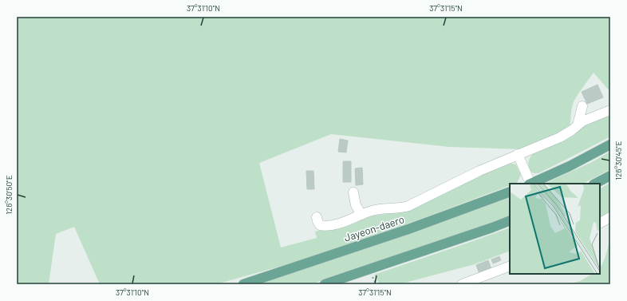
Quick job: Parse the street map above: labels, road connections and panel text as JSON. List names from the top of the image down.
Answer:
{
  "streets": {
    "main road": ["Jayeon-daero"]
  },
  "coordinates": [
    "37°31'10\"N",
    "37°31'15\"N",
    "126°30'45\"E",
    "126°30'50\"E"
  ]
}
